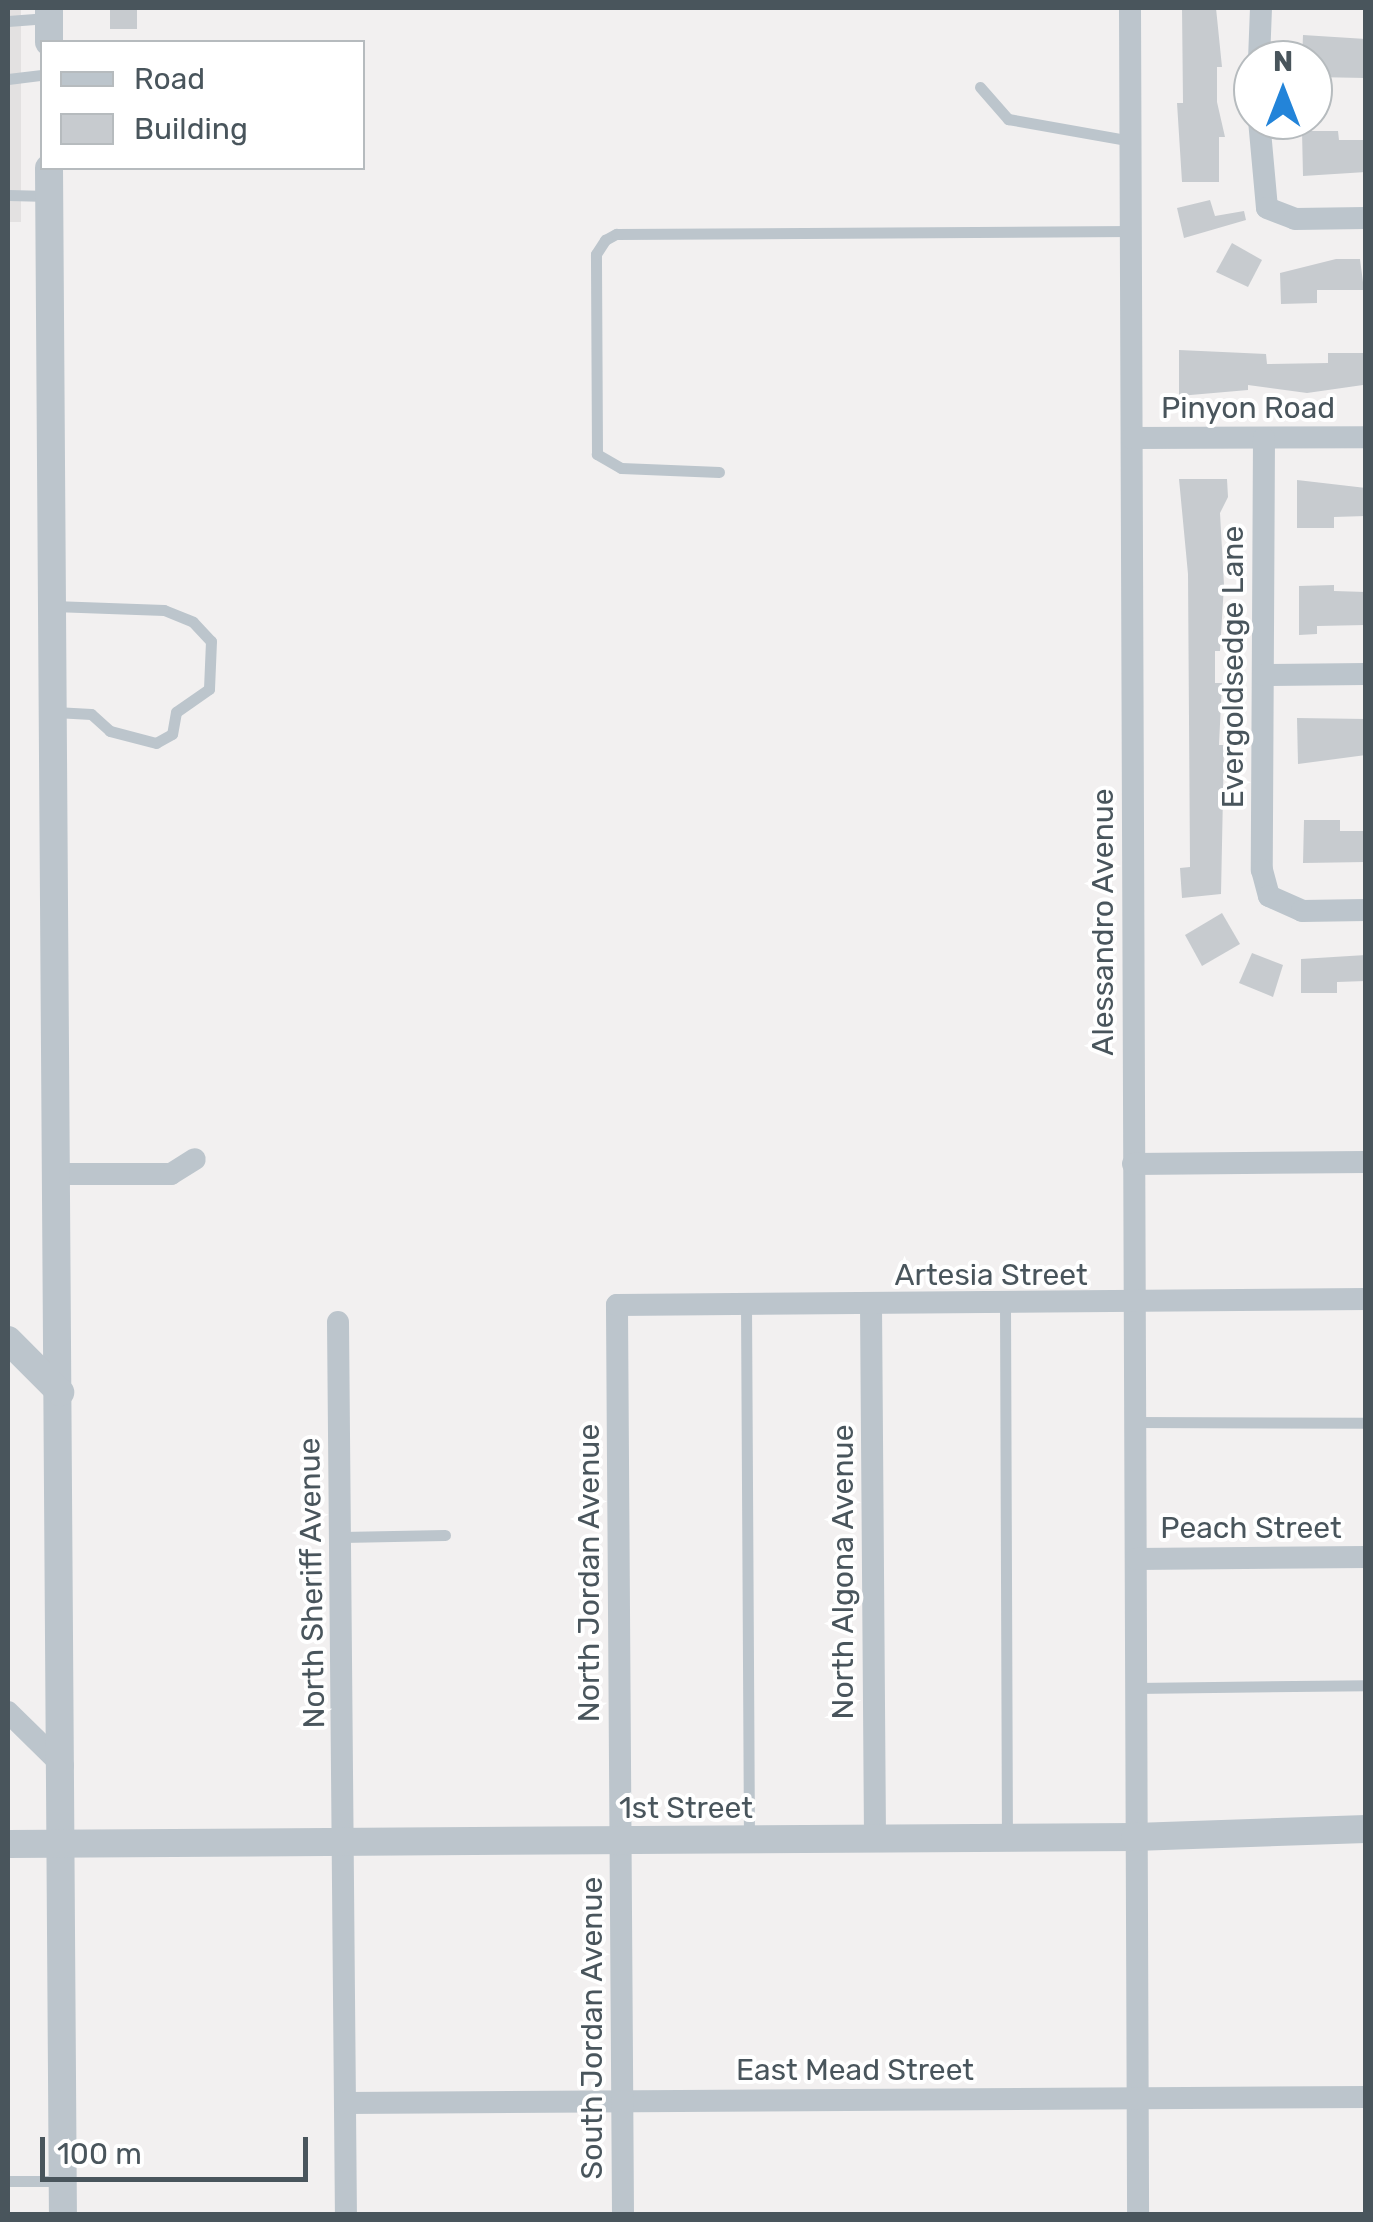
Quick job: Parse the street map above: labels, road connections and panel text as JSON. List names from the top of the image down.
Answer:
{
  "streets": {
    "street": [
      "Pinyon Road",
      "Evergoldsedge Lane",
      "Alessandro Avenue",
      "Artesia Street",
      "Peach Street",
      "North Algona Avenue",
      "North Jordan Avenue",
      "North Sheriff Avenue",
      "1st Street",
      "South Jordan Avenue",
      "East Mead Street"
    ]
  },
  "crossings": [
    ["Pinyon Road", "Evergoldsedge Lane"],
    ["Pinyon Road", "Alessandro Avenue"],
    ["Alessandro Avenue", "Artesia Street"],
    ["Alessandro Avenue", "Peach Street"],
    ["Alessandro Avenue", "1st Street"],
    ["Alessandro Avenue", "East Mead Street"],
    ["Artesia Street", "North Algona Avenue"],
    ["Artesia Street", "North Jordan Avenue"],
    ["North Algona Avenue", "1st Street"],
    ["North Jordan Avenue", "1st Street"],
    ["North Jordan Avenue", "South Jordan Avenue"],
    ["North Sheriff Avenue", "1st Street"],
    ["North Sheriff Avenue", "East Mead Street"],
    ["1st Street", "South Jordan Avenue"],
    ["South Jordan Avenue", "East Mead Street"]
  ],
  "legend": ["Road", "Building"],
  "scale_bar": "100 m",
  "north": "top"
}
